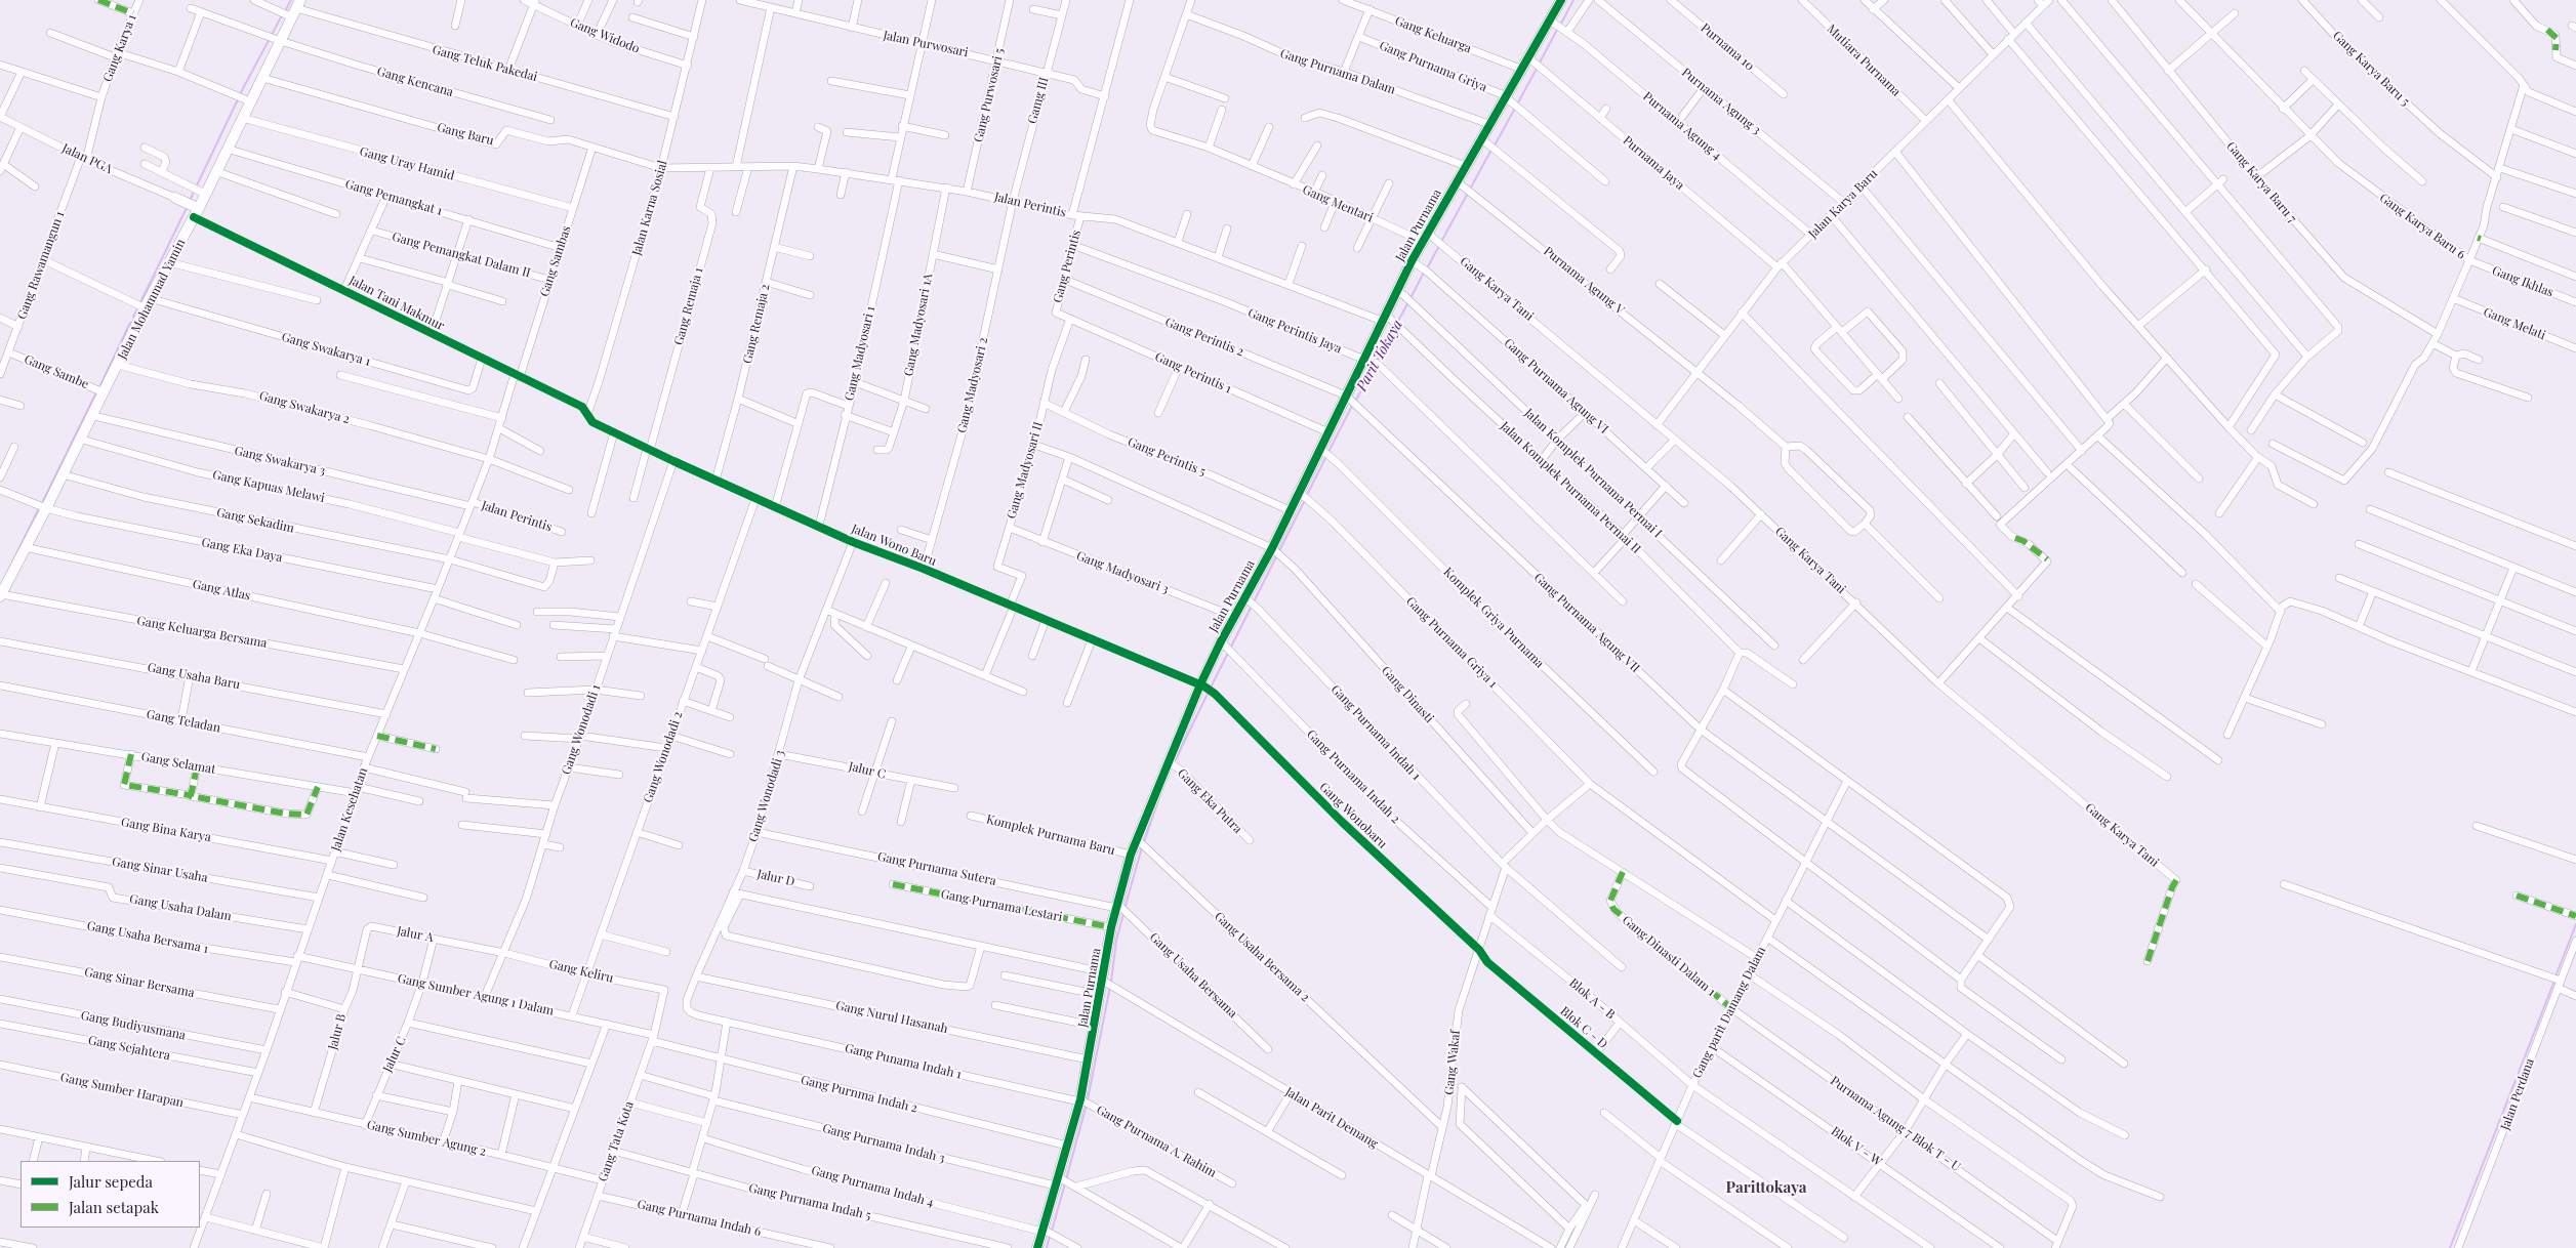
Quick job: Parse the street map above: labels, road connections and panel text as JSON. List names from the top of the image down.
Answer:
{
  "streets": {
    "street": [
      "Gang Keluarga",
      "Gang Widodo",
      "Jalan Purwosari",
      "Purnama 10",
      "Gang Karya 1",
      "Mutiara Purnama",
      "Gang Teluk Pakedai",
      "Gang Purnama Griya",
      "Gang Karya Baru 5",
      "Gang Purnama Dalam",
      "Gang Kencana",
      "Gang Purwosari 5",
      "Gamg III",
      "Purnama Agung 3",
      "Purnama Agung 4",
      "Gang Baru",
      "Jalan PGA",
      "Purnama Jaya",
      "Gang Uray Hamid",
      "Gang Karya Baru 7",
      "Gang Pemangkat 1",
      "Gang Mentari",
      "Jalan Karya Baru",
      "Jalan Perintis",
      "Jalan Karna Sosial",
      "Jalan Purnama",
      "Gang Karya Baru 6",
      "Gang Pemangkat Dalam II",
      "Gang Sambas",
      "Gang Rawamangun 1",
      "Gang Perintis",
      "Purnama Agung V",
      "Gang Ikhlas",
      "Gang Karya Tani",
      "Jalan Mohammad Yamin",
      "Jalan Tani Makmur",
      "Gang Remaja 1",
      "Gang Remaja 2",
      "Gang Melati",
      "Gang Madyosari 1A",
      "Gang Perintis Jaya",
      "Gang Perintis 2",
      "Gang Swakarya 1",
      "Gang Madyosari 1",
      "Gang Sambe",
      "Gang Perintis 1",
      "Gang Madyosari 2",
      "Gang Purnama Agung VI",
      "Gang Swakarya 2",
      "Gang Perintis 5",
      "Gang Swakarya 3",
      "Gang Madyosari II",
      "Jalan Komplek Purnama Permai I",
      "Gang Kapuas Melawi",
      "Jalan Komplek Purnama Permai II",
      "Gang Sekadim",
      "Jalan Wono Baru",
      "Gang Eka Daya",
      "Gang Madyosari 3",
      "Gang Atlas",
      "Komplek Griya Purnama",
      "Gang Purnama Agung VII",
      "Gang Keluarga Bersama",
      "Gang Purnama Griya 1",
      "Gang Usaha Baru",
      "Gang Dinasti",
      "Gang Teladan",
      "Gang Wonodadi 1",
      "Gang Purnama Indah 1",
      "Gang Wonodadi 2",
      "Gang Selamat",
      "Jalur C",
      "Gang Purnama Indah 2",
      "Gang Wonodadi 3",
      "Gang Eka Putra",
      "Jalan Kesehatan",
      "Gang Wonobaru",
      "Gang Bina Karya",
      "Komplek Purnama Baru",
      "Gang Purnama Sutera",
      "Gang Sinar Usaha",
      "Jalur D",
      "Gang Purnama Lestari",
      "Gang Usaha Dalam",
      "Jalur A",
      "Gang Usaha Bersama 1",
      "Gang Dinasti Dalam 1",
      "Gang Usaha Bersama 2",
      "Gang Keliru",
      "Gang Usaha Bersama",
      "Gang Sinar Bersama",
      "Gang Sumber Agung 1 Dalam",
      "Blok A - B",
      "Gang parit Damang Dalam",
      "Gang Nurul Hasanah",
      "Gang Budiyusmana",
      "Blok C - D",
      "Jalur B",
      "Gang Sejahtera",
      "Gang Punama Indah 1",
      "Gang Wakaf",
      "Gang Sumber Harapan",
      "Gang Purnma Indah 2",
      "Jalan Perdana",
      "Jalan Parit Demang",
      "Purnama Agung 7 Blok T - U",
      "Gang Sumber Agung 2",
      "Gang Tata Kota",
      "Gang Purnama A. Rahim",
      "Gang Purnama Indah 3",
      "Blok V - W",
      "Gang Purnama Indah 4",
      "Gang Purnama Indah 5",
      "Gang Purnama Indah 6"
    ]
  },
  "crossings": [
    ["Gang Keluarga", "Jalan Purnama"],
    ["Gang Widodo", "Jalan Karna Sosial"],
    ["Jalan Purwosari", "Gang Purwosari 5"],
    ["Jalan Purwosari", "Gamg III"],
    ["Jalan Purwosari", "Gang Madyosari 1"],
    ["Gang Karya 1", "Jalan PGA"],
    ["Gang Karya 1", "Gang Rawamangun 1"],
    ["Mutiara Purnama", "Jalan Karya Baru"],
    ["Gang Teluk Pakedai", "Jalan Karna Sosial"],
    ["Gang Teluk Pakedai", "Jalan Mohammad Yamin"],
    ["Gang Purnama Griya", "Jalan Purnama"],
    ["Gang Purnama Dalam", "Jalan Purnama"],
    ["Gang Kencana", "Jalan Mohammad Yamin"],
    ["Gang Purwosari 5", "Jalan Perintis"],
    ["Gamg III", "Jalan Perintis"],
    ["Gamg III", "Gang Madyosari 2"],
    ["Purnama Agung 3", "Jalan Karya Baru"],
    ["Purnama Agung 4", "Jalan Karya Baru"],
    ["Purnama Agung 4", "Jalan Purnama"],
    ["Gang Baru", "Jalan Perintis"],
    ["Gang Baru", "Jalan Karna Sosial"],
    ["Gang Baru", "Gang Sambas"],
    ["Gang Baru", "Jalan Mohammad Yamin"],
    ["Jalan PGA", "Gang Rawamangun 1"],
    ["Purnama Jaya", "Jalan Karya Baru"],
    ["Purnama Jaya", "Jalan Purnama"],
    ["Gang Uray Hamid", "Gang Sambas"],
    ["Gang Uray Hamid", "Jalan Mohammad Yamin"],
    ["Gang Karya Baru 7", "Gang Karya Baru 6"],
    ["Gang Pemangkat 1", "Gang Sambas"],
    ["Gang Pemangkat 1", "Jalan Mohammad Yamin"],
    ["Gang Mentari", "Jalan Purnama"],
    ["Gang Mentari", "Gang Karya Tani"],
    ["Jalan Karya Baru", "Purnama Agung V"],
    ["Jalan Karya Baru", "Gang Karya Tani"],
    ["Jalan Perintis", "Jalan Karna Sosial"],
    ["Jalan Perintis", "Jalan Purnama"],
    ["Jalan Perintis", "Gang Perintis"],
    ["Jalan Perintis", "Gang Remaja 1"],
    ["Jalan Perintis", "Gang Remaja 2"],
    ["Jalan Perintis", "Gang Madyosari 1A"],
    ["Jalan Perintis", "Gang Madyosari 1"],
    ["Jalan Perintis", "Gang Madyosari 2"],
    ["Jalan Perintis", "Gang Swakarya 3"],
    ["Jalan Perintis", "Jalan Komplek Purnama Permai II"],
    ["Jalan Perintis", "Jalan Kesehatan"],
    ["Jalan Karna Sosial", "Jalan Tani Makmur"],
    ["Jalan Karna Sosial", "Jalan Wono Baru"],
    ["Jalan Purnama", "Purnama Agung V"],
    ["Jalan Purnama", "Gang Perintis Jaya"],
    ["Jalan Purnama", "Gang Perintis 2"],
    ["Jalan Purnama", "Gang Perintis 1"],
    ["Jalan Purnama", "Gang Purnama Agung VI"],
    ["Jalan Purnama", "Gang Perintis 5"],
    ["Jalan Purnama", "Jalan Komplek Purnama Permai I"],
    ["Jalan Purnama", "Jalan Komplek Purnama Permai II"],
    ["Jalan Purnama", "Jalan Wono Baru"],
    ["Jalan Purnama", "Gang Madyosari 3"],
    ["Jalan Purnama", "Komplek Griya Purnama"],
    ["Jalan Purnama", "Gang Purnama Griya 1"],
    ["Jalan Purnama", "Gang Dinasti"],
    ["Jalan Purnama", "Gang Purnama Indah 1"],
    ["Jalan Purnama", "Gang Purnama Indah 2"],
    ["Jalan Purnama", "Gang Eka Putra"],
    ["Jalan Purnama", "Gang Wonobaru"],
    ["Jalan Purnama", "Komplek Purnama Baru"],
    ["Jalan Purnama", "Gang Purnama Sutera"],
    ["Jalan Purnama", "Gang Purnama Lestari"],
    ["Jalan Purnama", "Gang Usaha Bersama 2"],
    ["Jalan Purnama", "Gang Usaha Bersama"],
    ["Jalan Purnama", "Gang Nurul Hasanah"],
    ["Jalan Purnama", "Gang Punama Indah 1"],
    ["Jalan Purnama", "Gang Purnma Indah 2"],
    ["Jalan Purnama", "Jalan Parit Demang"],
    ["Jalan Purnama", "Gang Purnama A. Rahim"],
    ["Jalan Purnama", "Gang Purnama Indah 3"],
    ["Jalan Purnama", "Gang Purnama Indah 4"],
    ["Gang Karya Baru 6", "Gang Ikhlas"],
    ["Gang Karya Baru 6", "Gang Melati"],
    ["Gang Pemangkat Dalam II", "Gang Sambas"],
    ["Gang Sambas", "Jalan Tani Makmur"],
    ["Gang Sambas", "Jalan Kesehatan"],
    ["Gang Rawamangun 1", "Gang Sambe"],
    ["Gang Perintis", "Gang Perintis Jaya"],
    ["Gang Perintis", "Gang Perintis 2"],
    ["Gang Perintis", "Gang Perintis 1"],
    ["Jalan Mohammad Yamin", "Jalan Tani Makmur"],
    ["Jalan Mohammad Yamin", "Gang Swakarya 1"],
    ["Jalan Mohammad Yamin", "Gang Sambe"],
    ["Jalan Mohammad Yamin", "Gang Swakarya 2"],
    ["Jalan Mohammad Yamin", "Gang Swakarya 3"],
    ["Jalan Mohammad Yamin", "Gang Kapuas Melawi"],
    ["Jalan Mohammad Yamin", "Gang Sekadim"],
    ["Jalan Mohammad Yamin", "Gang Eka Daya"],
    ["Jalan Mohammad Yamin", "Gang Atlas"],
    ["Jalan Mohammad Yamin", "Gang Keluarga Bersama"],
    ["Jalan Tani Makmur", "Gang Swakarya 1"],
    ["Jalan Tani Makmur", "Jalan Wono Baru"],
    ["Jalan Tani Makmur", "Jalan Kesehatan"],
    ["Gang Remaja 1", "Jalan Wono Baru"],
    ["Gang Remaja 2", "Jalan Wono Baru"],
    ["Gang Perintis 2", "Gang Purnama Agung VII"],
    ["Gang Madyosari 1", "Jalan Wono Baru"],
    ["Gang Perintis 1", "Gang Madyosari II"],
    ["Gang Madyosari 2", "Jalan Wono Baru"],
    ["Gang Swakarya 2", "Jalan Kesehatan"],
    ["Gang Perintis 5", "Gang Madyosari II"],
    ["Gang Swakarya 3", "Jalan Kesehatan"],
    ["Gang Madyosari II", "Jalan Wono Baru"],
    ["Gang Madyosari II", "Gang Madyosari 3"],
    ["Gang Madyosari II", "Gang Dinasti"],
    ["Gang Kapuas Melawi", "Gang Sekadim"],
    ["Gang Kapuas Melawi", "Jalan Kesehatan"],
    ["Gang Sekadim", "Jalan Kesehatan"],
    ["Jalan Wono Baru", "Gang Wonodadi 1"],
    ["Jalan Wono Baru", "Gang Wonodadi 2"],
    ["Jalan Wono Baru", "Gang Wonodadi 3"],
    ["Jalan Wono Baru", "Gang Wonobaru"],
    ["Gang Eka Daya", "Jalan Kesehatan"],
    ["Gang Atlas", "Jalan Kesehatan"],
    ["Gang Purnama Agung VII", "Gang parit Damang Dalam"],
    ["Gang Keluarga Bersama", "Jalan Kesehatan"],
    ["Gang Purnama Griya 1", "Gang parit Damang Dalam"],
    ["Gang Usaha Baru", "Jalan Kesehatan"],
    ["Gang Teladan", "Jalan Kesehatan"],
    ["Gang Wonodadi 1", "Jalur A"],
    ["Gang Wonodadi 1", "Gang Keliru"],
    ["Gang Wonodadi 1", "Gang Sumber Agung 1 Dalam"],
    ["Gang Wonodadi 2", "Gang Keliru"],
    ["Gang Wonodadi 2", "Gang Sumber Agung 1 Dalam"],
    ["Gang Selamat", "Jalan Kesehatan"],
    ["Jalur C", "Gang Wonodadi 3"],
    ["Jalur C", "Jalur A"],
    ["Jalur C", "Gang Sumber Agung 1 Dalam"],
    ["Jalur C", "Gang Sumber Agung 2"],
    ["Gang Wonodadi 3", "Gang Purnama Sutera"],
    ["Gang Wonodadi 3", "Jalur D"],
    ["Gang Wonodadi 3", "Gang Nurul Hasanah"],
    ["Gang Wonodadi 3", "Gang Punama Indah 1"],
    ["Gang Wonodadi 3", "Jalan Parit Demang"],
    ["Jalan Kesehatan", "Gang Bina Karya"],
    ["Jalan Kesehatan", "Gang Sinar Usaha"],
    ["Jalan Kesehatan", "Gang Usaha Dalam"],
    ["Jalan Kesehatan", "Gang Usaha Bersama 1"],
    ["Jalan Kesehatan", "Gang Sinar Bersama"],
    ["Jalan Kesehatan", "Gang Sumber Agung 1 Dalam"],
    ["Jalan Kesehatan", "Gang Budiyusmana"],
    ["Jalan Kesehatan", "Jalur B"],
    ["Jalan Kesehatan", "Gang Sejahtera"],
    ["Jalan Kesehatan", "Gang Sumber Harapan"],
    ["Jalan Kesehatan", "Gang Sumber Agung 2"],
    ["Gang Wonobaru", "Blok C - D"],
    ["Gang Wonobaru", "Gang Wakaf"],
    ["Gang Purnama Sutera", "Gang Usaha Bersama"],
    ["Jalur A", "Gang Keliru"],
    ["Jalur A", "Gang Sumber Agung 1 Dalam"],
    ["Gang Usaha Bersama 1", "Gang Sumber Agung 1 Dalam"],
    ["Gang Dinasti Dalam 1", "Gang parit Damang Dalam"],
    ["Gang Dinasti Dalam 1", "Purnama Agung 7 Blok T - U"],
    ["Gang Usaha Bersama 2", "Gang Wakaf"],
    ["Gang Keliru", "Gang Tata Kota"],
    ["Gang Sumber Agung 1 Dalam", "Gang Purnma Indah 2"],
    ["Gang Sumber Agung 1 Dalam", "Gang Tata Kota"],
    ["Blok A - B", "Gang parit Damang Dalam"],
    ["Gang parit Damang Dalam", "Blok C - D"],
    ["Gang parit Damang Dalam", "Purnama Agung 7 Blok T - U"],
    ["Gang parit Damang Dalam", "Blok V - W"],
    ["Blok C - D", "Gang Wakaf"],
    ["Jalur B", "Gang Sumber Agung 2"],
    ["Gang Punama Indah 1", "Gang Purnama A. Rahim"],
    ["Gang Wakaf", "Jalan Parit Demang"],
    ["Gang Purnma Indah 2", "Gang Tata Kota"],
    ["Gang Sumber Agung 2", "Gang Tata Kota"],
    ["Gang Tata Kota", "Gang Purnama Indah 3"],
    ["Gang Tata Kota", "Gang Purnama Indah 5"],
    ["Gang Tata Kota", "Gang Purnama Indah 6"]
  ],
  "districts": ["Parittokaya"],
  "water": ["Parit Tokaya"],
  "legend": ["Jalur sepeda", "Jalan setapak"]
}
